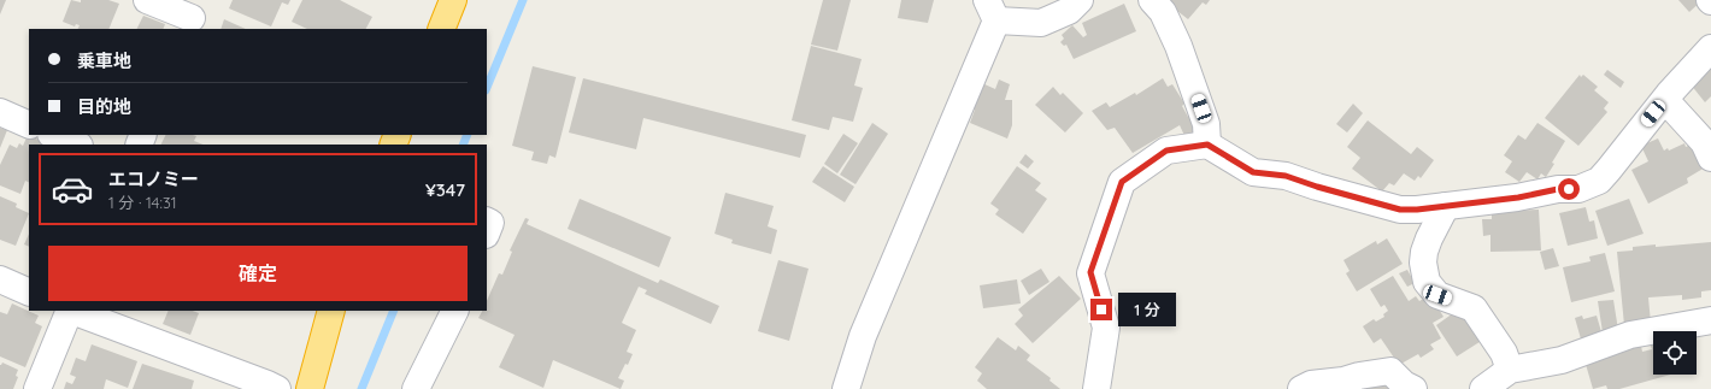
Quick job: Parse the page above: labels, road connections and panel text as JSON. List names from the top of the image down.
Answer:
{
  "page": {
    "banner": ["乗車地", "目的地"],
    "list": [
      {
        "name": "エコノミー",
        "note": "1 分 · 14:31",
        "value": "¥347"
      }
    ],
    "buttons": "確定",
    "bubble": "1 分"
  }
}
